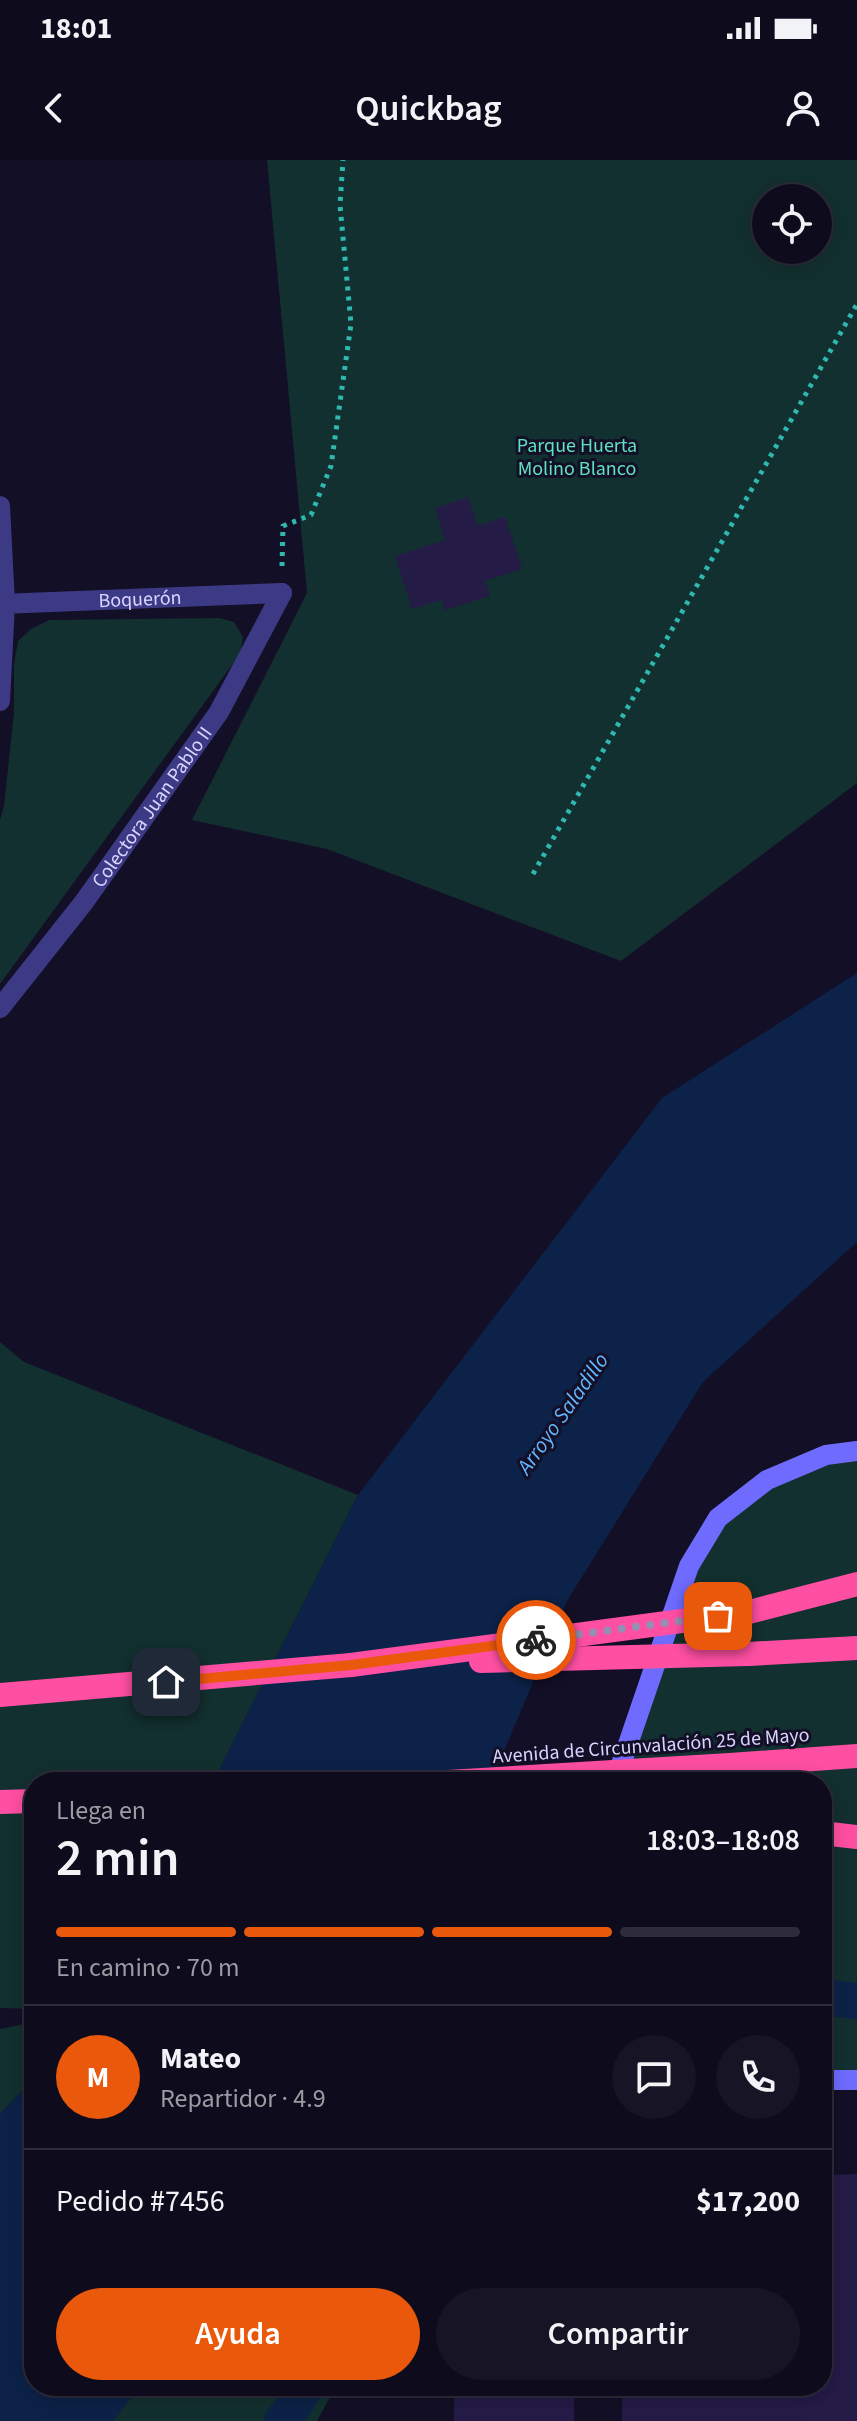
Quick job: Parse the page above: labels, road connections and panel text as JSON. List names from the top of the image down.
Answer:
{
  "streets": {
    "highway": ["Avenida de Circunvalación 25 de Mayo"],
    "street": ["Boquerón", "Colectora Juan Pablo II"]
  },
  "crossings": [
    ["Boquerón", "Colectora Juan Pablo II"]
  ],
  "water": ["Arroyo Saladillo"],
  "parks": ["Parque Huerta Molino Blanco"],
  "page": {
    "status": "18:01",
    "header": "Quickbag",
    "heading": ["2 min", "Llega en", "18:03–18:08"],
    "panel": [
      "Mateo",
      "Repartidor · 4.9",
      "Pedido #7456",
      "$17,200"
    ],
    "bar": "En camino · 70 m",
    "round": "M",
    "buttons": ["Ayuda", "Compartir"]
  }
}
